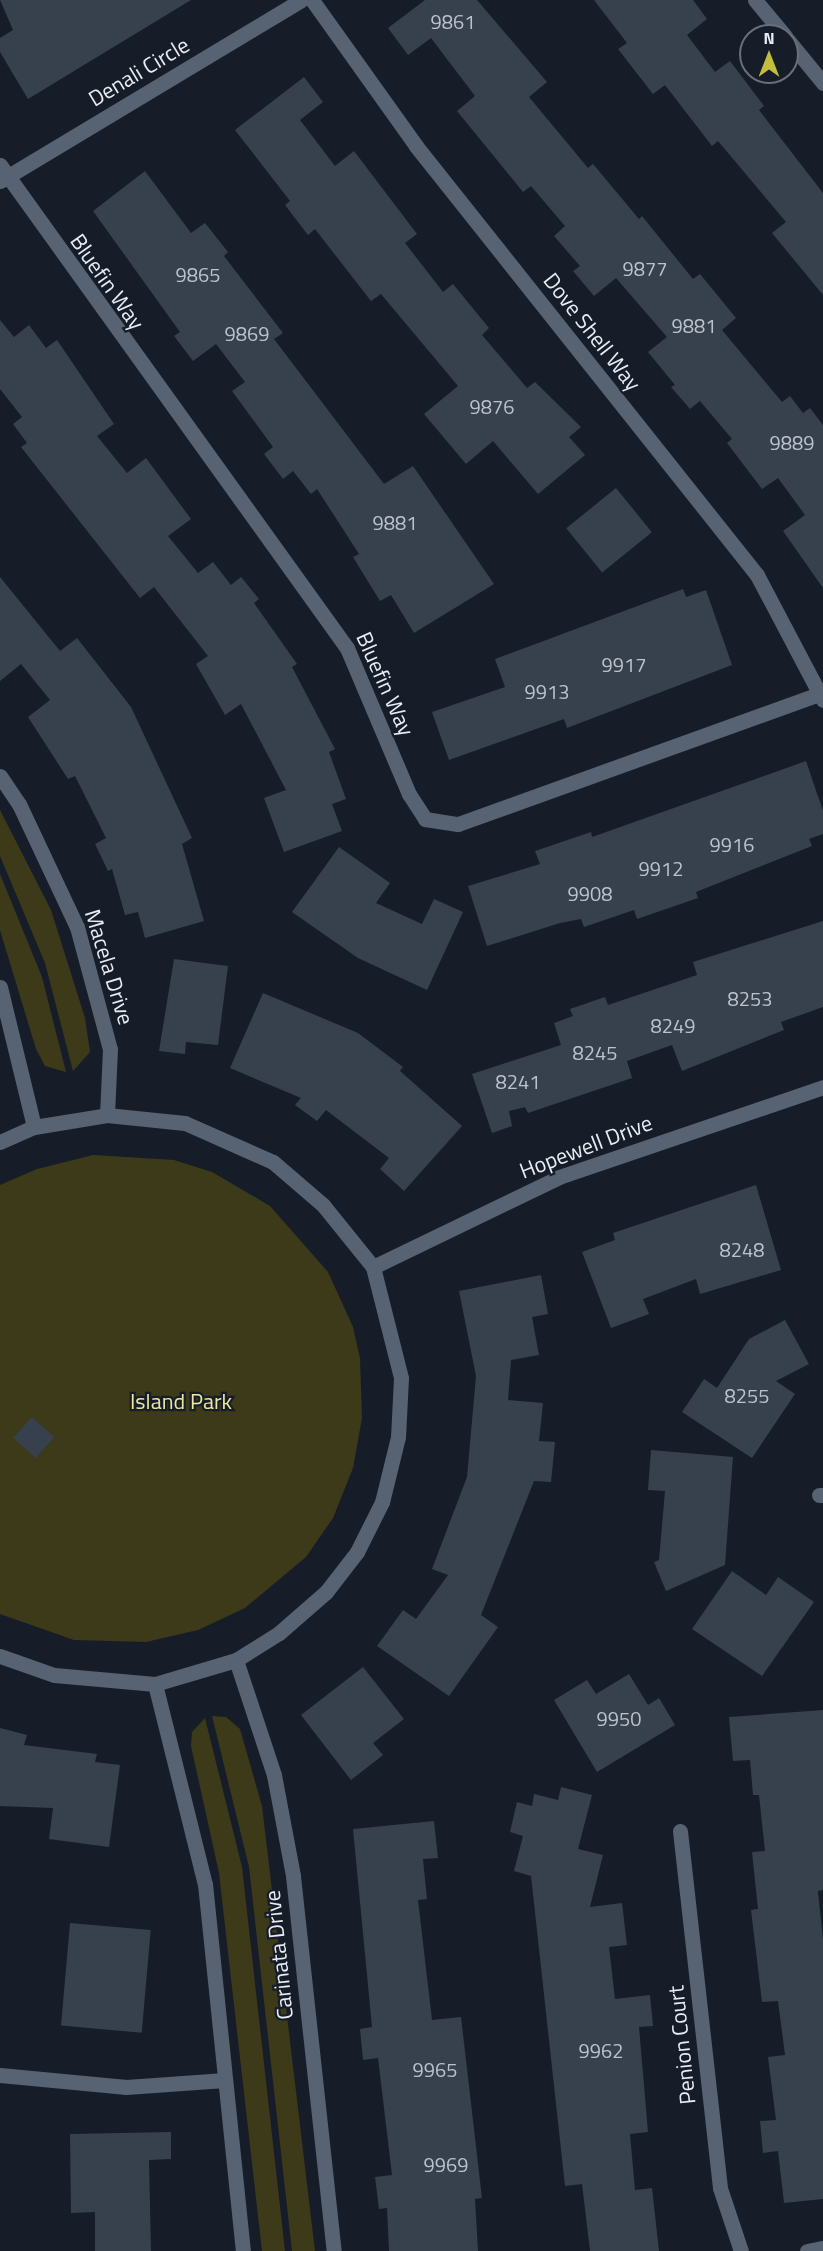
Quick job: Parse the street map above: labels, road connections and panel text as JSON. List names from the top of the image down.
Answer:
{
  "streets": {
    "street": [
      "Denali Circle",
      "Bluefin Way",
      "Dove Shell Way",
      "Macela Drive",
      "Hopewell Drive",
      "Carinata Drive",
      "Penion Court"
    ]
  },
  "crossings": [
    ["Denali Circle", "Bluefin Way"],
    ["Bluefin Way", "Dove Shell Way"]
  ],
  "parks": ["Island Park"],
  "house_numbers": [
    "9861",
    "9877",
    "9865",
    "9881",
    "9869",
    "9876",
    "9889",
    "9881",
    "9917",
    "9913",
    "9916",
    "9912",
    "9908",
    "8253",
    "8249",
    "8245",
    "8241",
    "8248",
    "8255",
    "9950",
    "9962",
    "9965",
    "9969"
  ],
  "north": "top"
}
